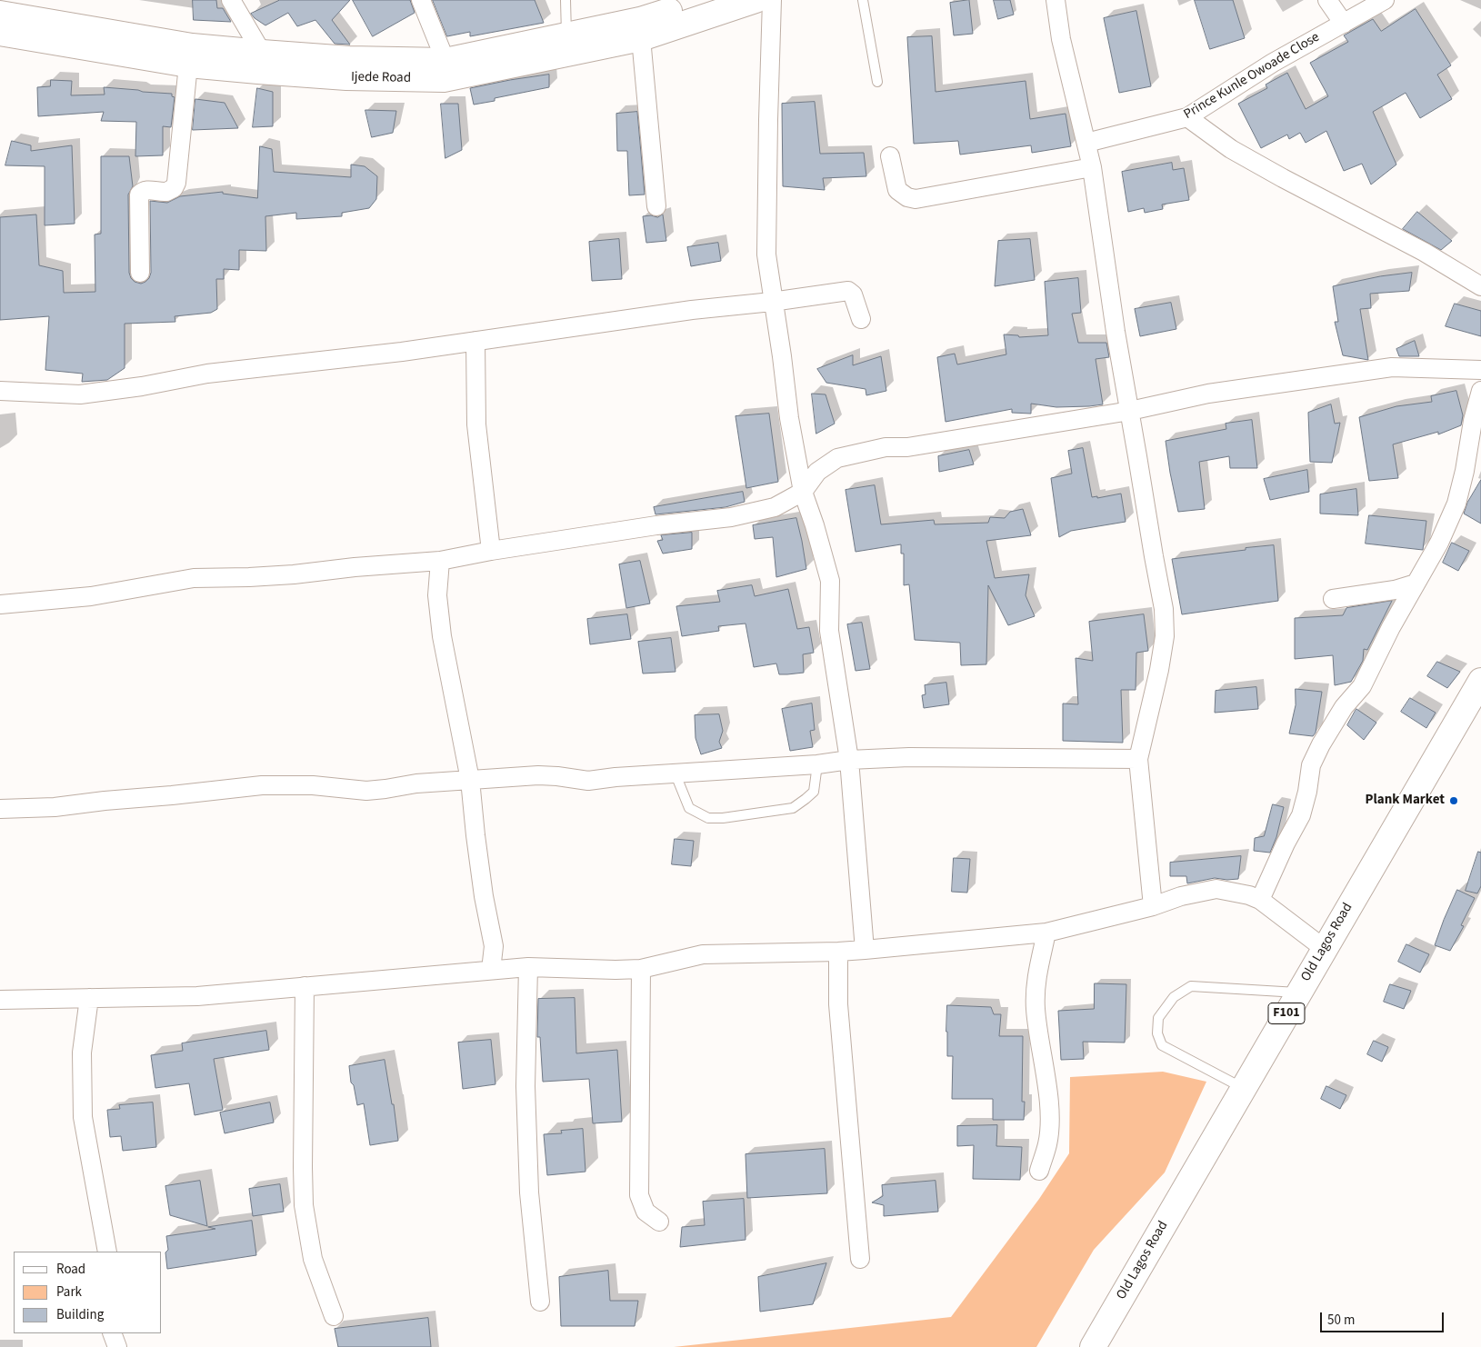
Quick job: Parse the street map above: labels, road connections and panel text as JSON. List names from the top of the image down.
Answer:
{
  "streets": {
    "main road": ["Ijede Road", "Old Lagos Road", "F101"],
    "street": ["Prince Kunle Owoade Close"]
  },
  "places": ["Plank Market"],
  "legend": ["Road", "Park", "Building"],
  "scale_bar": "50 m"
}
